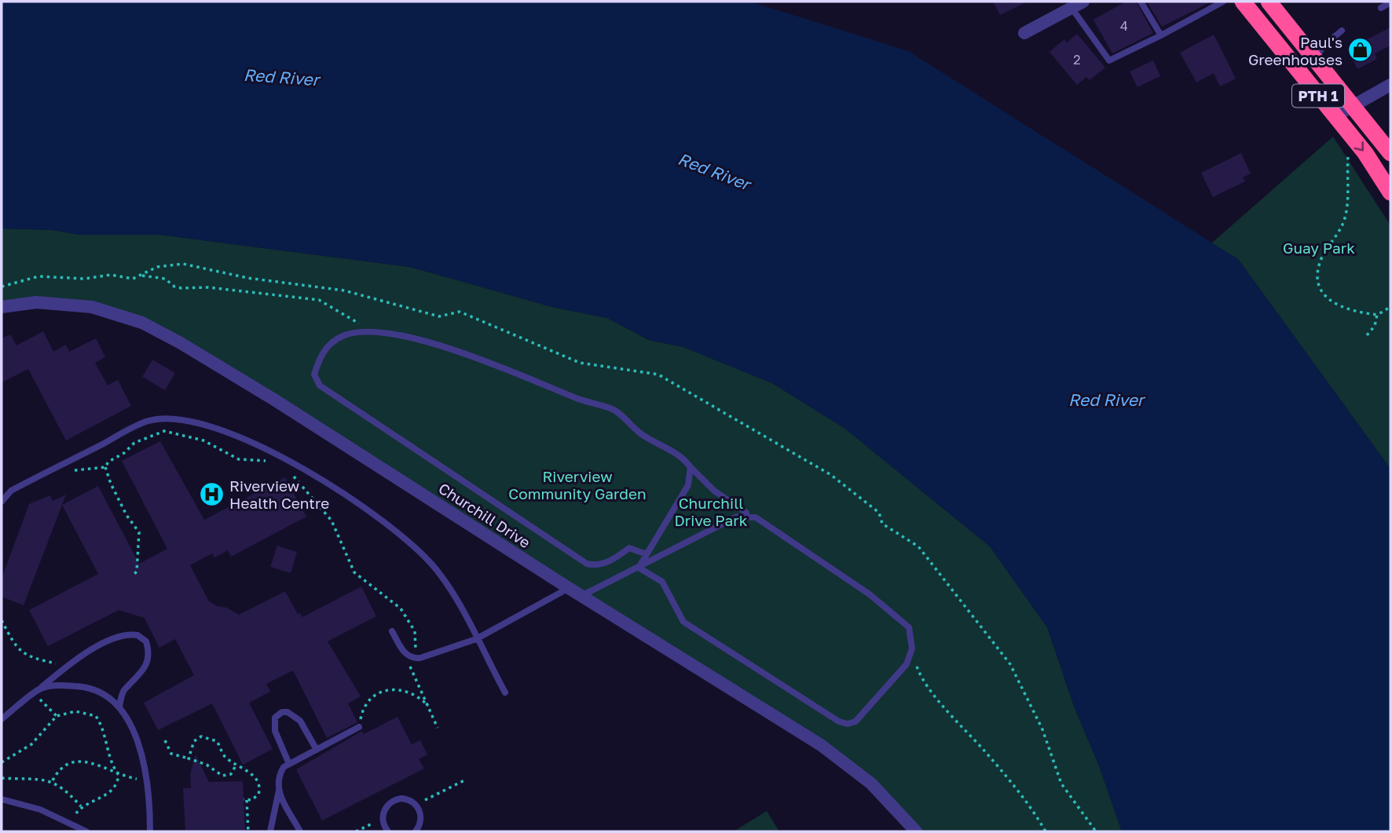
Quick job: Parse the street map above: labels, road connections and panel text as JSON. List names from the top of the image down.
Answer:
{
  "streets": {
    "highway": ["PTH 1"],
    "street": ["Churchill Drive"]
  },
  "water": ["Red River"],
  "parks": ["Guay Park", "Riverview Community Garden", "Churchill Drive Park"],
  "places": {
    "shop": ["Paul's Greenhouses"],
    "hospital": ["Riverview Health Centre"]
  },
  "house_numbers": ["4", "2"]
}
